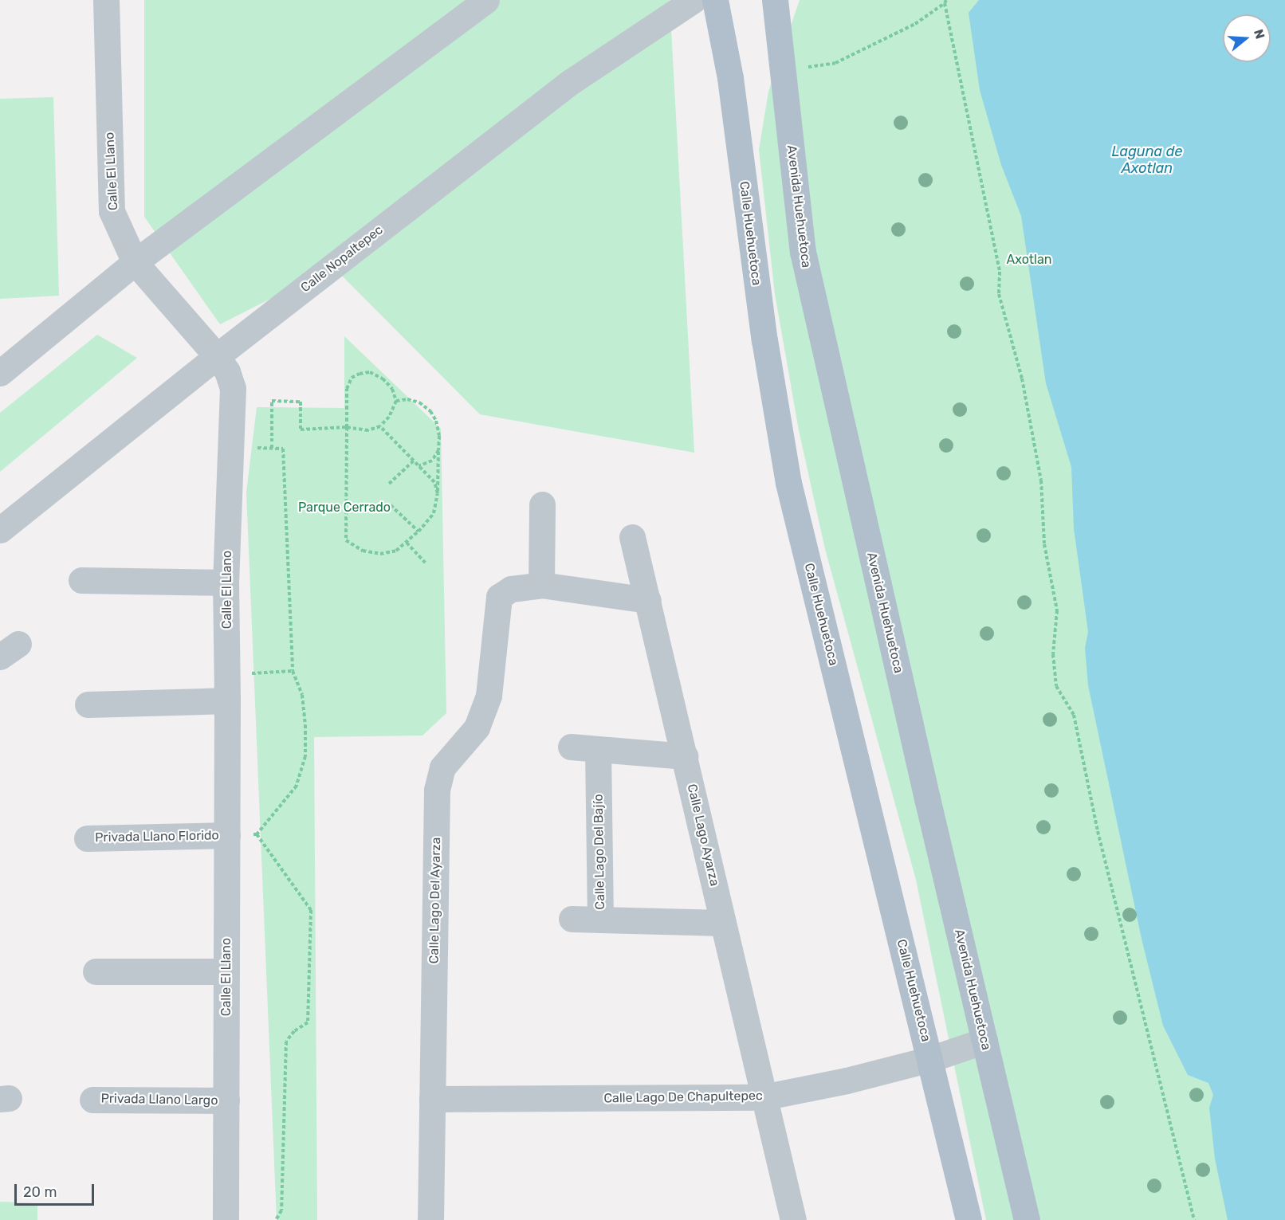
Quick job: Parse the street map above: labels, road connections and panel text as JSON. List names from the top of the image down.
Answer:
{
  "streets": {
    "main road": ["Avenida Huehuetoca", "Calle Huehuetoca"],
    "street": [
      "Calle El Llano",
      "Calle Nopaltepec",
      "Calle Lago Ayarza",
      "Privada Llano Florido",
      "Calle Lago Del Bajío",
      "Calle Lago Del Ayarza",
      "Calle Lago De Chapultepec",
      "Privada Llano Largo"
    ]
  },
  "crossings": [
    ["Calle El Llano", "Calle Nopaltepec"],
    ["Calle El Llano", "Privada Llano Florido"],
    ["Calle El Llano", "Privada Llano Largo"],
    ["Avenida Huehuetoca", "Calle Lago De Chapultepec"],
    ["Calle Huehuetoca", "Calle Lago De Chapultepec"],
    ["Calle Lago Ayarza", "Calle Lago Del Bajío"],
    ["Calle Lago Ayarza", "Calle Lago De Chapultepec"],
    ["Calle Lago Del Ayarza", "Calle Lago De Chapultepec"]
  ],
  "water": ["Laguna de Axotlan"],
  "parks": ["Axotlan", "Parque Cerrado"],
  "scale_bar": "20 m",
  "north": "right"
}
